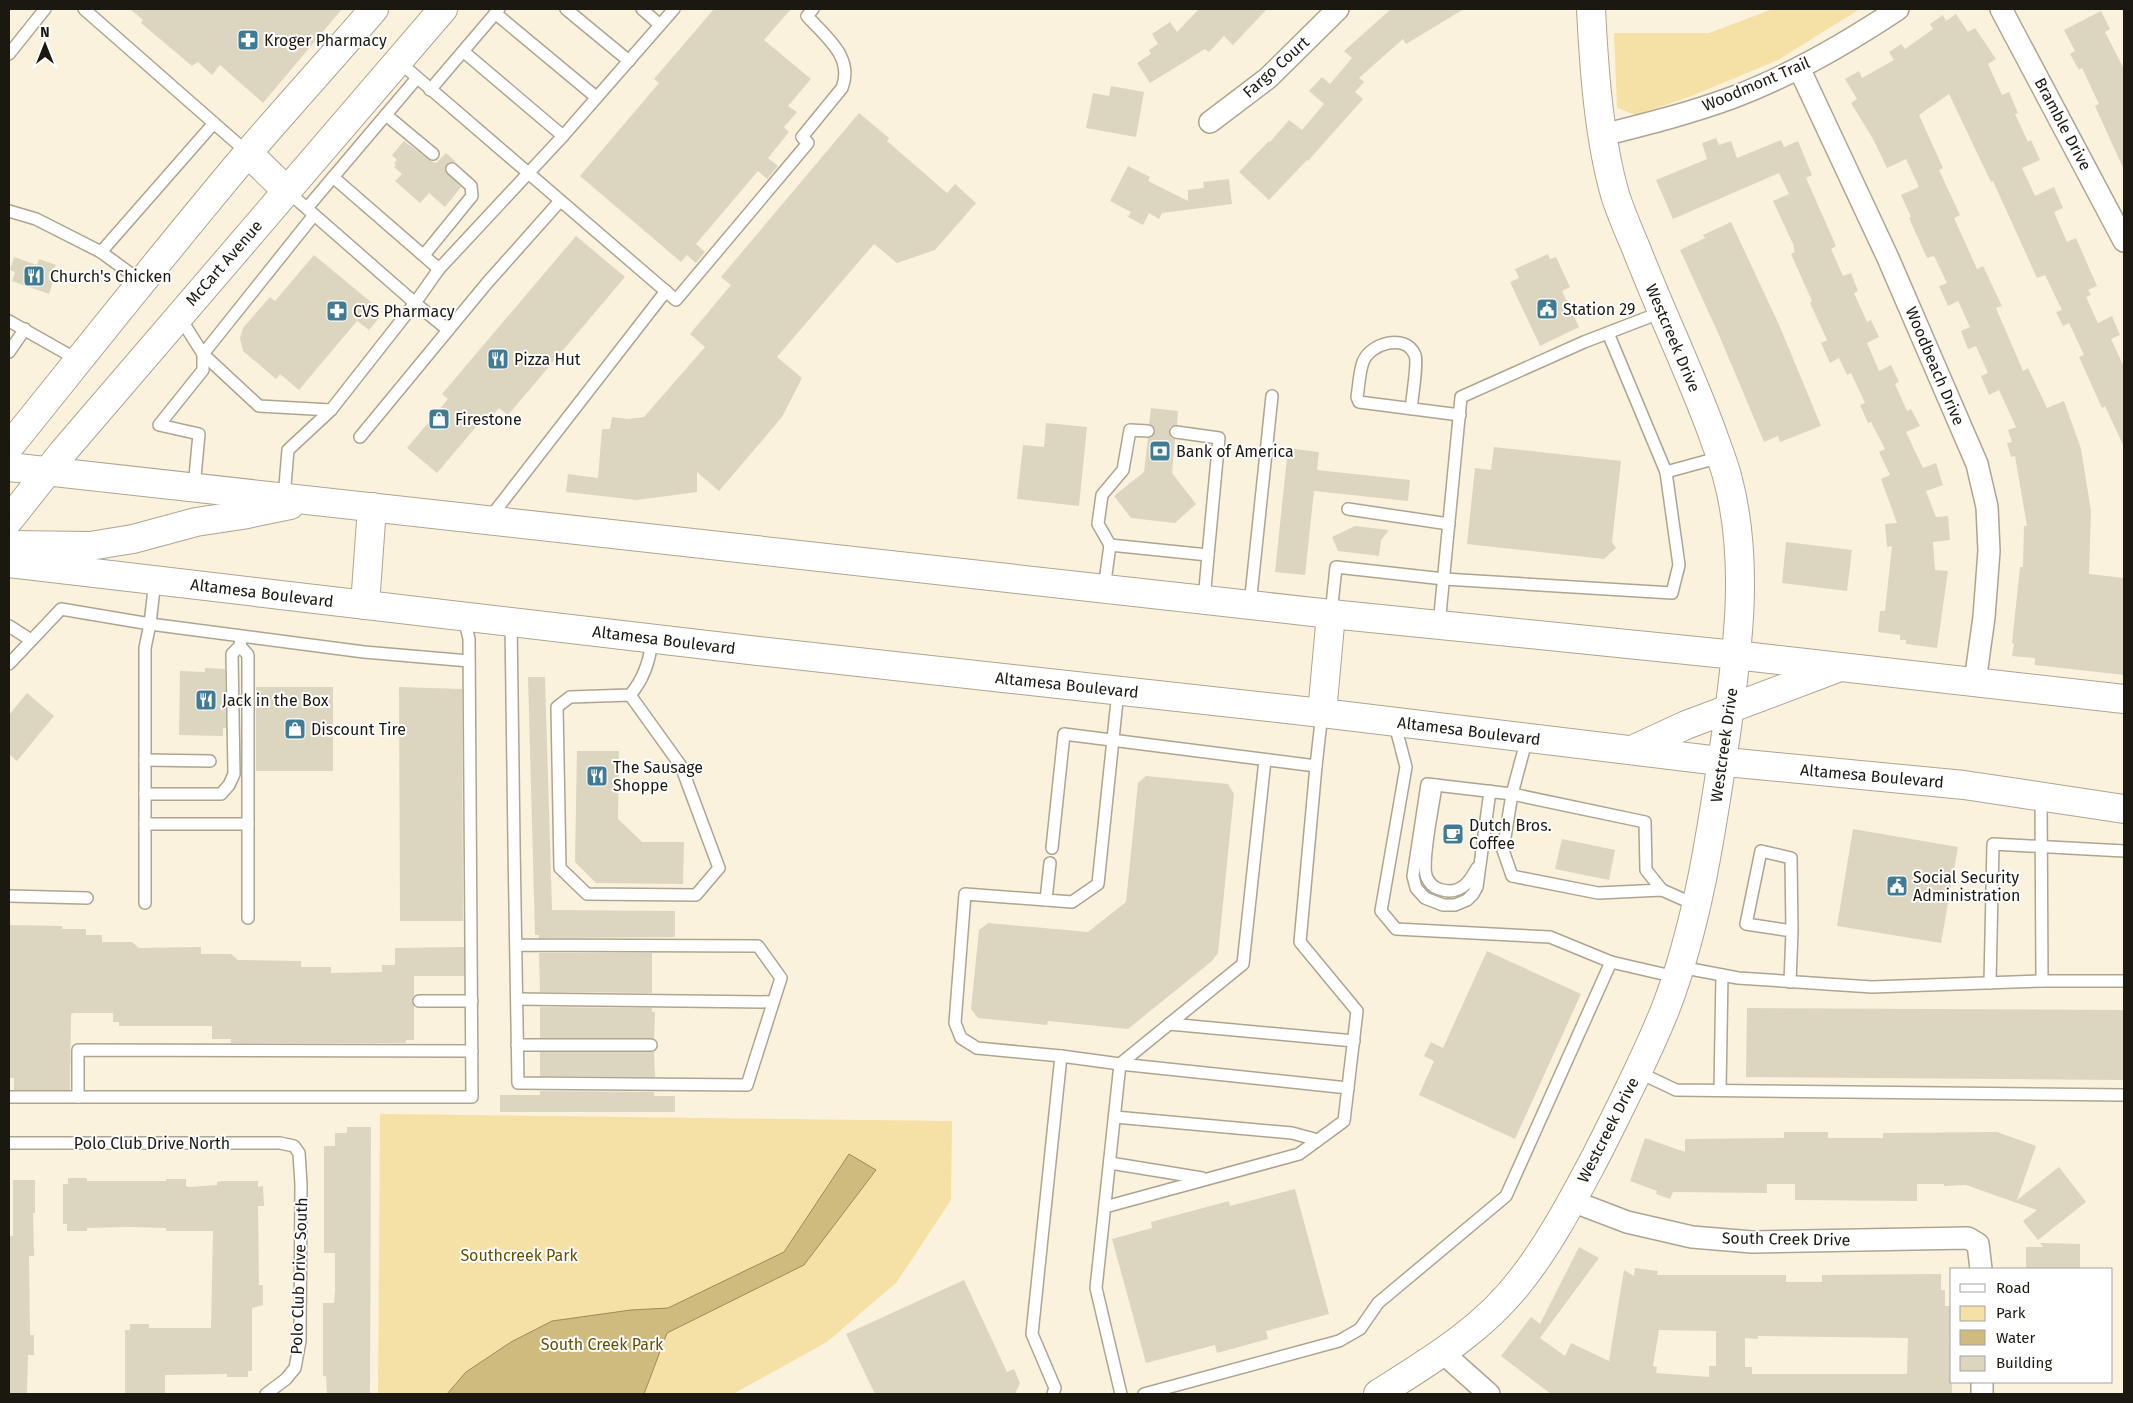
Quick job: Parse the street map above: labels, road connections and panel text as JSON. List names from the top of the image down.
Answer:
{
  "streets": {
    "main road": ["McCart Avenue", "Westcreek Drive", "Altamesa Boulevard"],
    "street": [
      "Fargo Court",
      "Woodmont Trail",
      "Bramble Drive",
      "Woodbeach Drive",
      "South Creek Drive"
    ],
    "lane": ["Polo Club Drive North", "Polo Club Drive South"]
  },
  "crossings": [
    ["Woodmont Trail", "Westcreek Drive"],
    ["Woodmont Trail", "Woodbeach Drive"],
    ["Westcreek Drive", "Altamesa Boulevard"],
    ["Westcreek Drive", "South Creek Drive"],
    ["Polo Club Drive North", "Polo Club Drive South"]
  ],
  "parks": ["Southcreek Park", "South Creek Park"],
  "places": {
    "pharmacy": ["Kroger Pharmacy", "CVS Pharmacy"],
    "restaurant": [
      "Church's Chicken",
      "Pizza Hut",
      "Jack in the Box",
      "The Sausage Shoppe"
    ],
    "public building": ["Station 29", "Social Security Administration"],
    "shop": ["Firestone", "Discount Tire"],
    "bank": ["Bank of America"],
    "cafe": ["Dutch Bros. Coffee"]
  },
  "legend": [
    "Road",
    "Park",
    "Water",
    "Building"
  ],
  "north": "top"
}
